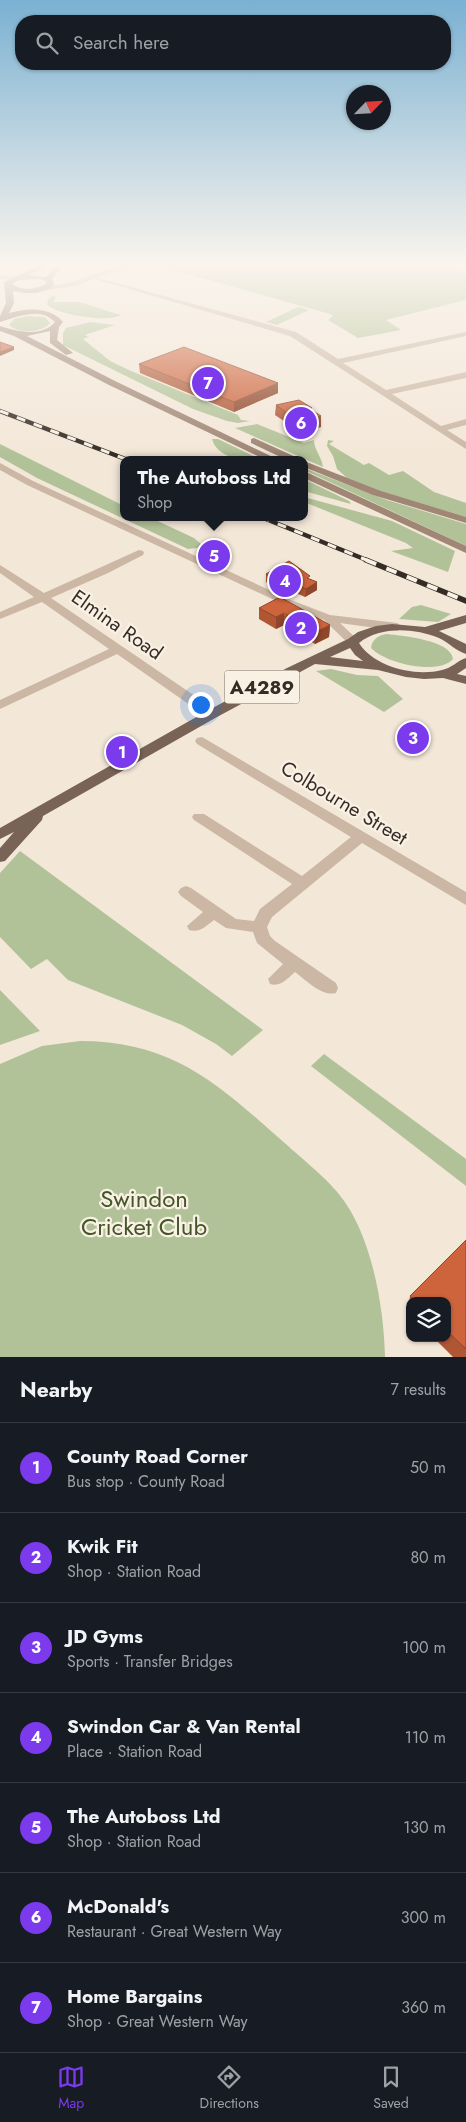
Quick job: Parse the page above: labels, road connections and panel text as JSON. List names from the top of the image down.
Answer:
{
  "streets": {
    "main road": ["A4289"],
    "street": ["Elmina Road", "Colbourne Street"]
  },
  "crossings": [
    ["Elmina Road", "A4289"]
  ],
  "parks": ["Swindon Cricket Club"],
  "north": "top right",
  "page": {
    "search": "Search here",
    "pins": [
      "7",
      "6",
      "5",
      "4",
      "2",
      "3",
      "1"
    ],
    "popup": ["The Autoboss Ltd", "Shop"],
    "heading": ["Nearby", "7 results"],
    "list": [
      {
        "mark": "1",
        "name": "County Road Corner",
        "note": "Bus stop · County Road",
        "value": "50 m"
      },
      {
        "mark": "2",
        "name": "Kwik Fit",
        "note": "Shop · Station Road",
        "value": "80 m"
      },
      {
        "mark": "3",
        "name": "JD Gyms",
        "note": "Sports · Transfer Bridges",
        "value": "100 m"
      },
      {
        "mark": "4",
        "name": "Swindon Car & Van Rental",
        "note": "Place · Station Road",
        "value": "110 m"
      },
      {
        "mark": "5",
        "name": "The Autoboss Ltd",
        "note": "Shop · Station Road",
        "value": "130 m"
      },
      {
        "mark": "6",
        "name": "McDonald's",
        "note": "Restaurant · Great Western Way",
        "value": "300 m"
      },
      {
        "mark": "7",
        "name": "Home Bargains",
        "note": "Shop · Great Western Way",
        "value": "360 m"
      }
    ],
    "nav": ["Map", "Directions", "Saved"]
  }
}
